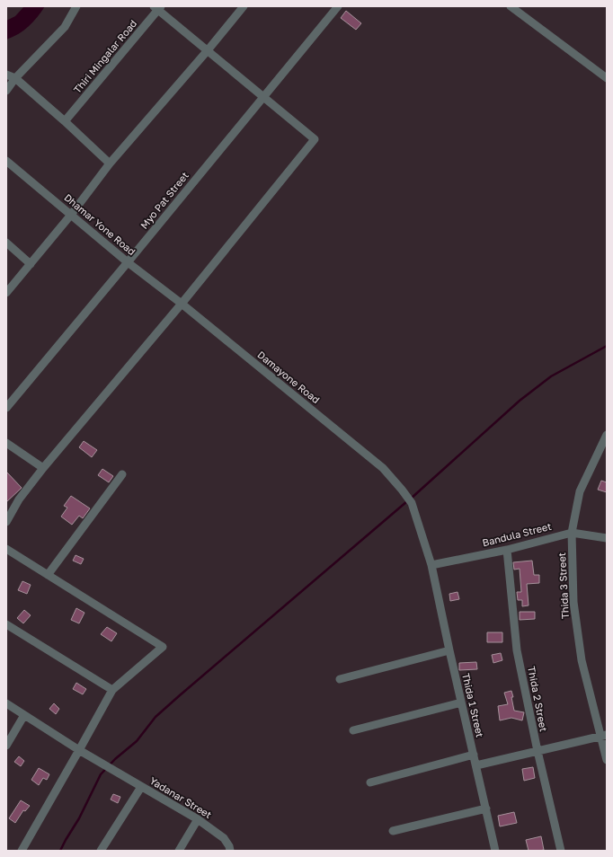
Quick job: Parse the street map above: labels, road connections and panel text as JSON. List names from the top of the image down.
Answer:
{
  "streets": {
    "street": [
      "Thiri Mingalar Road",
      "Myo Pat Street",
      "Dhamar Yone Road",
      "Damayone Road",
      "Bandula Street",
      "Thida 3 Street",
      "Thida 2 Street",
      "Thida 1 Street",
      "Yadanar Street"
    ]
  },
  "crossings": [
    ["Myo Pat Street", "Dhamar Yone Road"],
    ["Dhamar Yone Road", "Damayone Road"],
    ["Damayone Road", "Thida 1 Street"],
    ["Bandula Street", "Thida 3 Street"],
    ["Bandula Street", "Thida 2 Street"],
    ["Bandula Street", "Thida 1 Street"]
  ]
}
